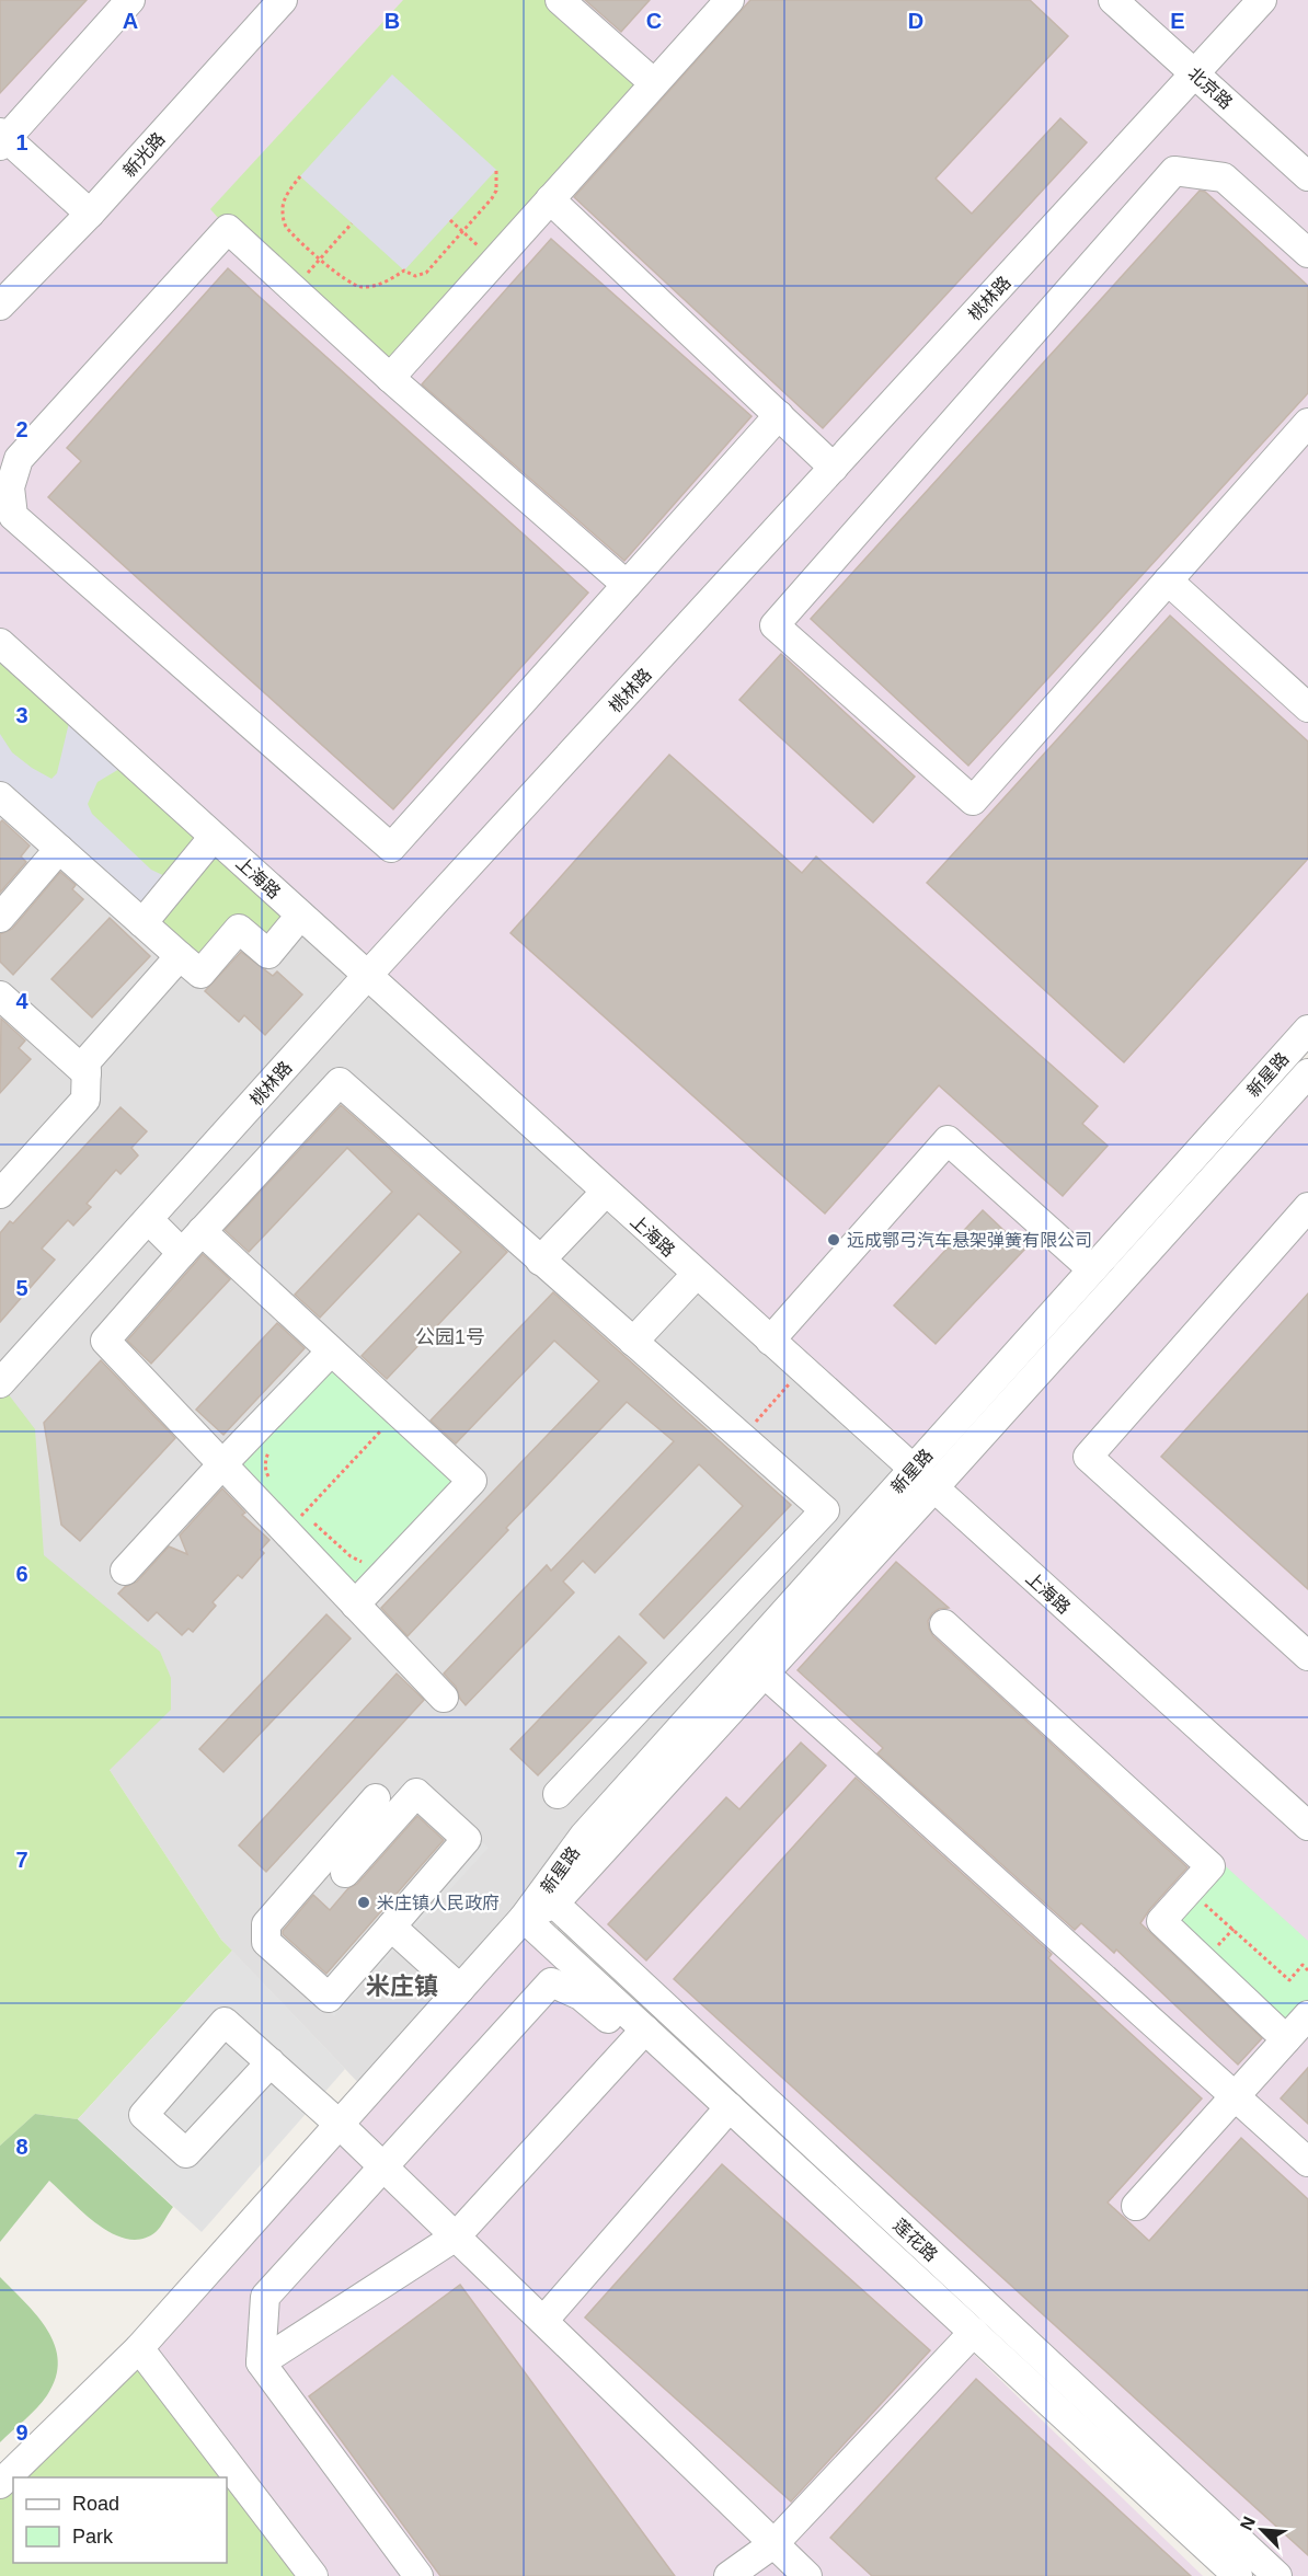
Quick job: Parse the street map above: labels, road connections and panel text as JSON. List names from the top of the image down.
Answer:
{
  "streets": {
    "street": [
      "北京路",
      "新光路",
      "桃林路",
      "上海路",
      "新星路",
      "莲花路"
    ]
  },
  "crossings": [
    ["北京路", "桃林路"],
    ["桃林路", "上海路"],
    ["上海路", "新星路"],
    ["新星路", "莲花路"]
  ],
  "districts": ["公园1号", "米庄镇"],
  "places": ["远成鄂弓汽车悬架弹簧有限公司", "米庄镇人民政府"],
  "legend": ["Road", "Park"],
  "north": "top left",
  "grid": {
    "columns": [
      "A",
      "B",
      "C",
      "D",
      "E"
    ],
    "rows": [
      "1",
      "2",
      "3",
      "4",
      "5",
      "6",
      "7",
      "8",
      "9"
    ]
  }
}
